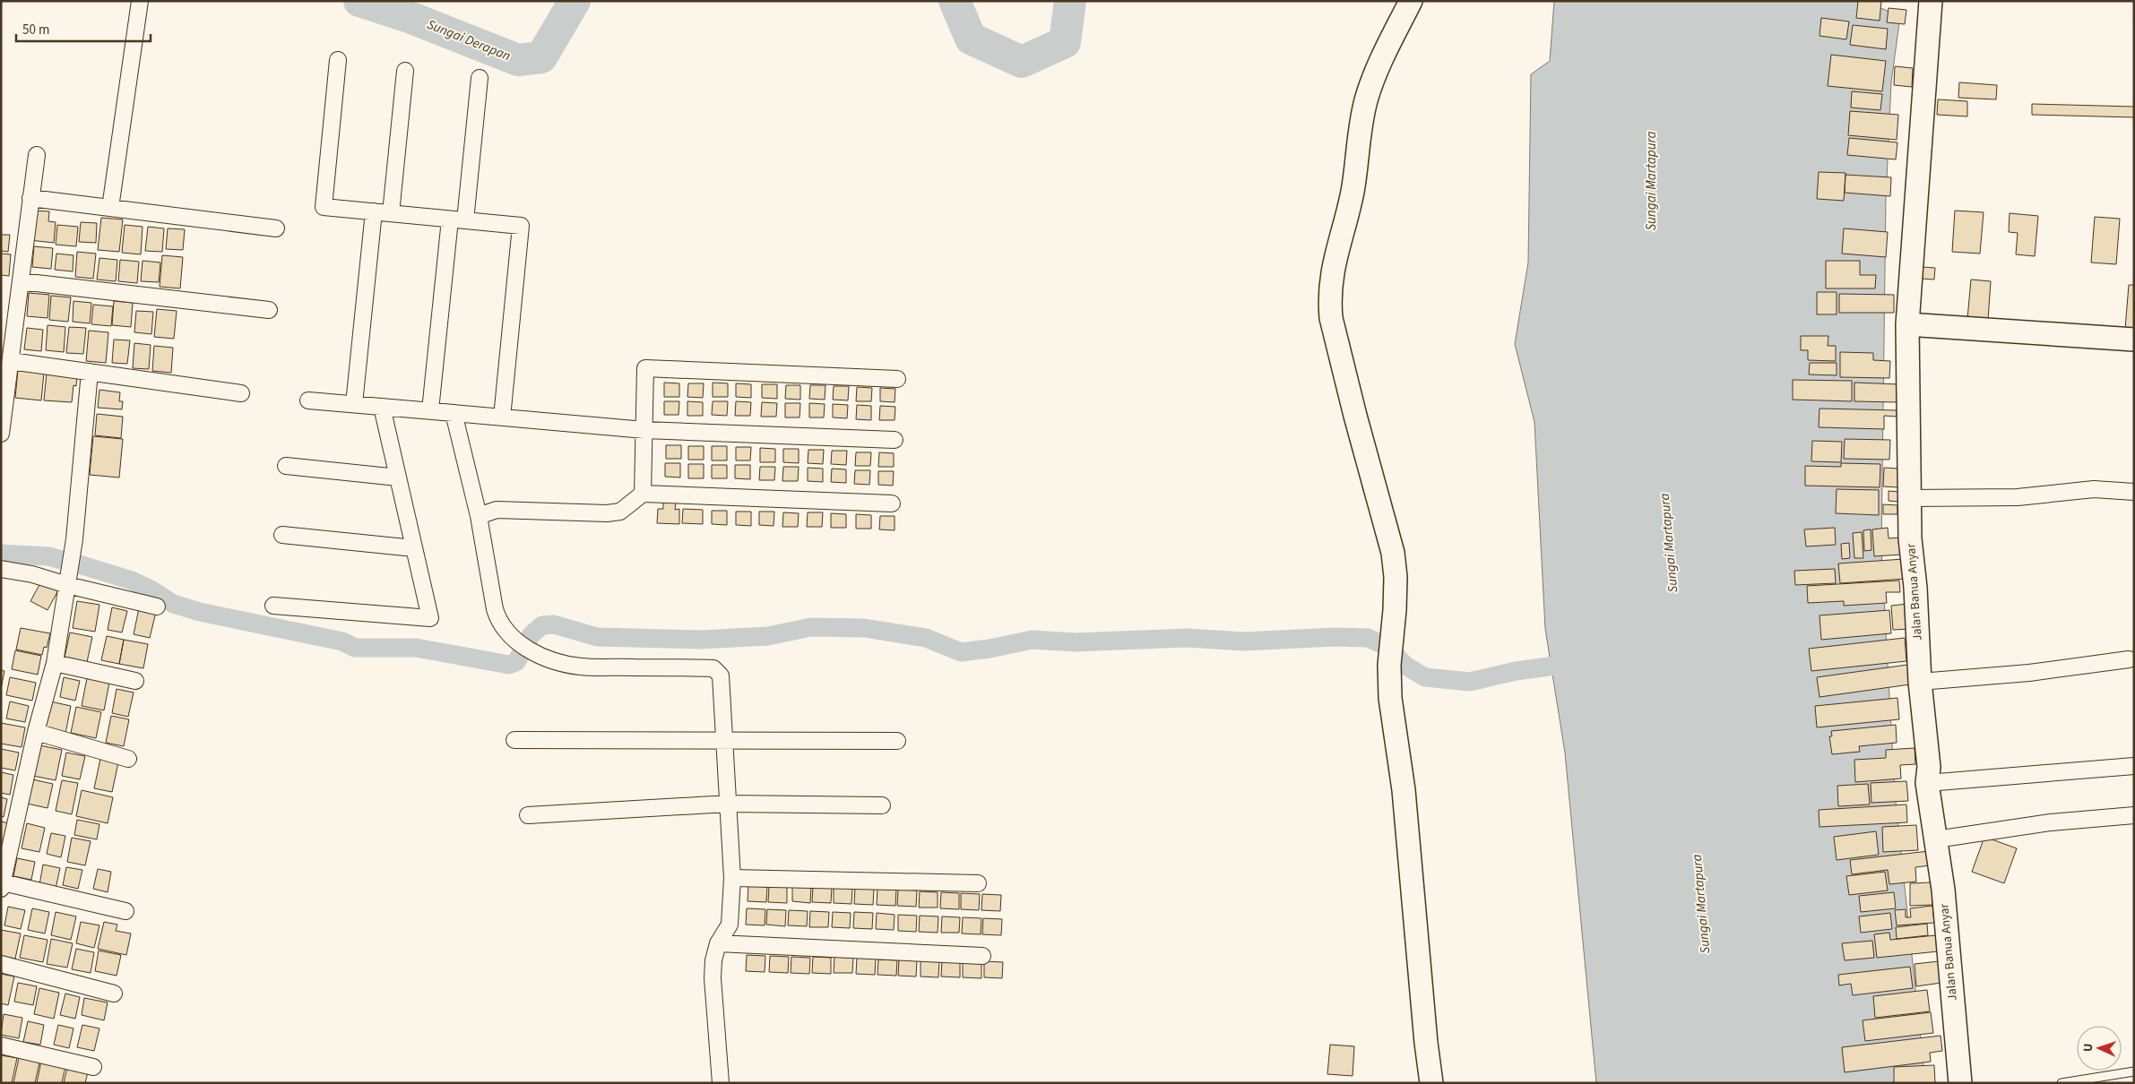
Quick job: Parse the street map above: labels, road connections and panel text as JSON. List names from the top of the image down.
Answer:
{
  "streets": {
    "street": ["Jalan Banua Anyar"]
  },
  "water": ["Sungai Derapan", "Sungai Martapura"],
  "scale_bar": "50 m",
  "north": "left"
}
